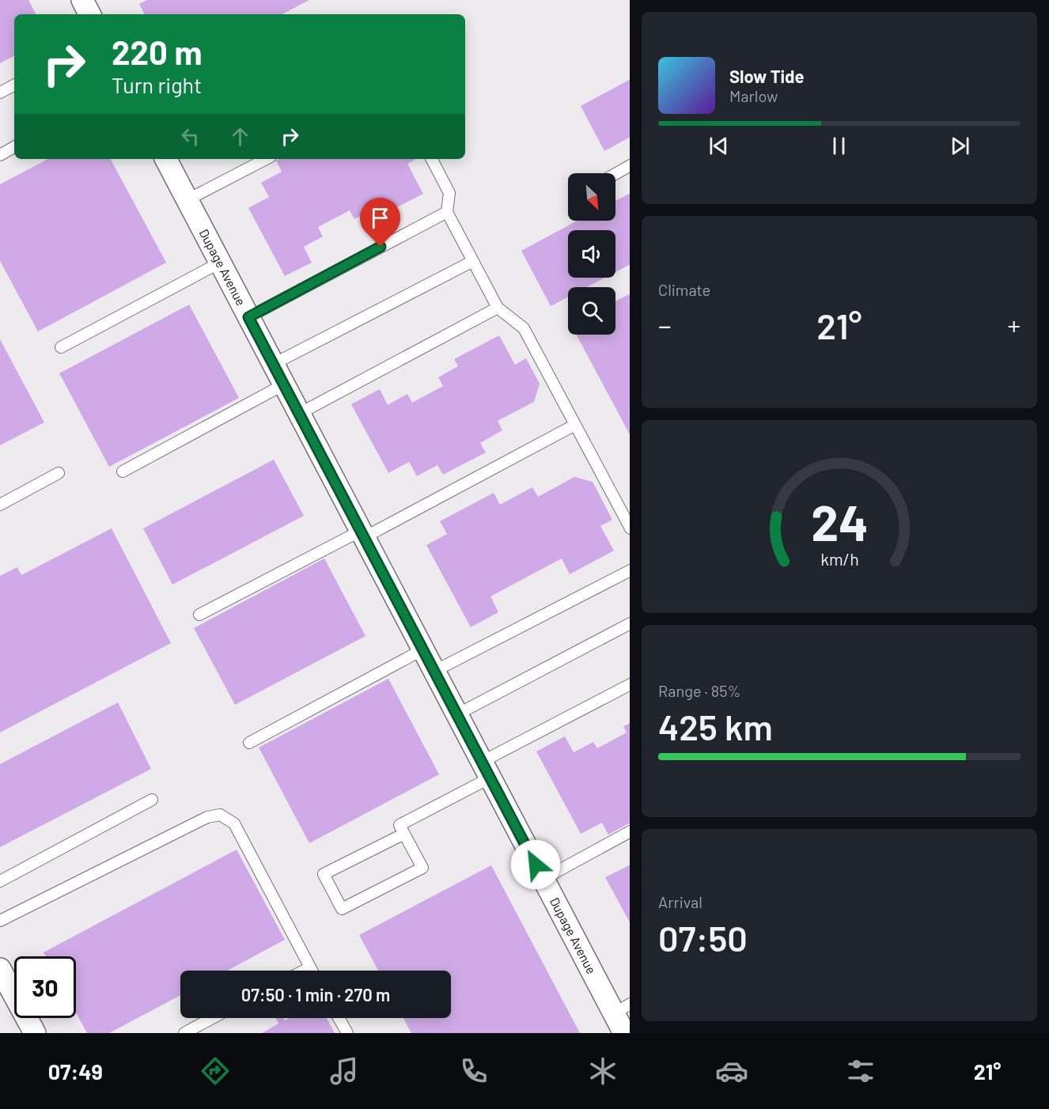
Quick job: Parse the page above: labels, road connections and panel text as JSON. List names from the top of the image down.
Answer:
{
  "streets": {
    "street": ["Dupage Avenue"]
  },
  "north": "bottom right",
  "page": {
    "turn": ["220 m", "Turn right"],
    "song": ["Slow Tide", "Marlow"],
    "tile": [
      "Climate",
      ["Range · 85%", "425 km"],
      ["Arrival", "07:50"]
    ],
    "heat": ["−", "21°", "+"],
    "limit": "30",
    "trip": "07:50 · 1 min · 270 m",
    "tabs": ["07:49", "21°"],
    "gauge": ["24", "km/h"]
  }
}
